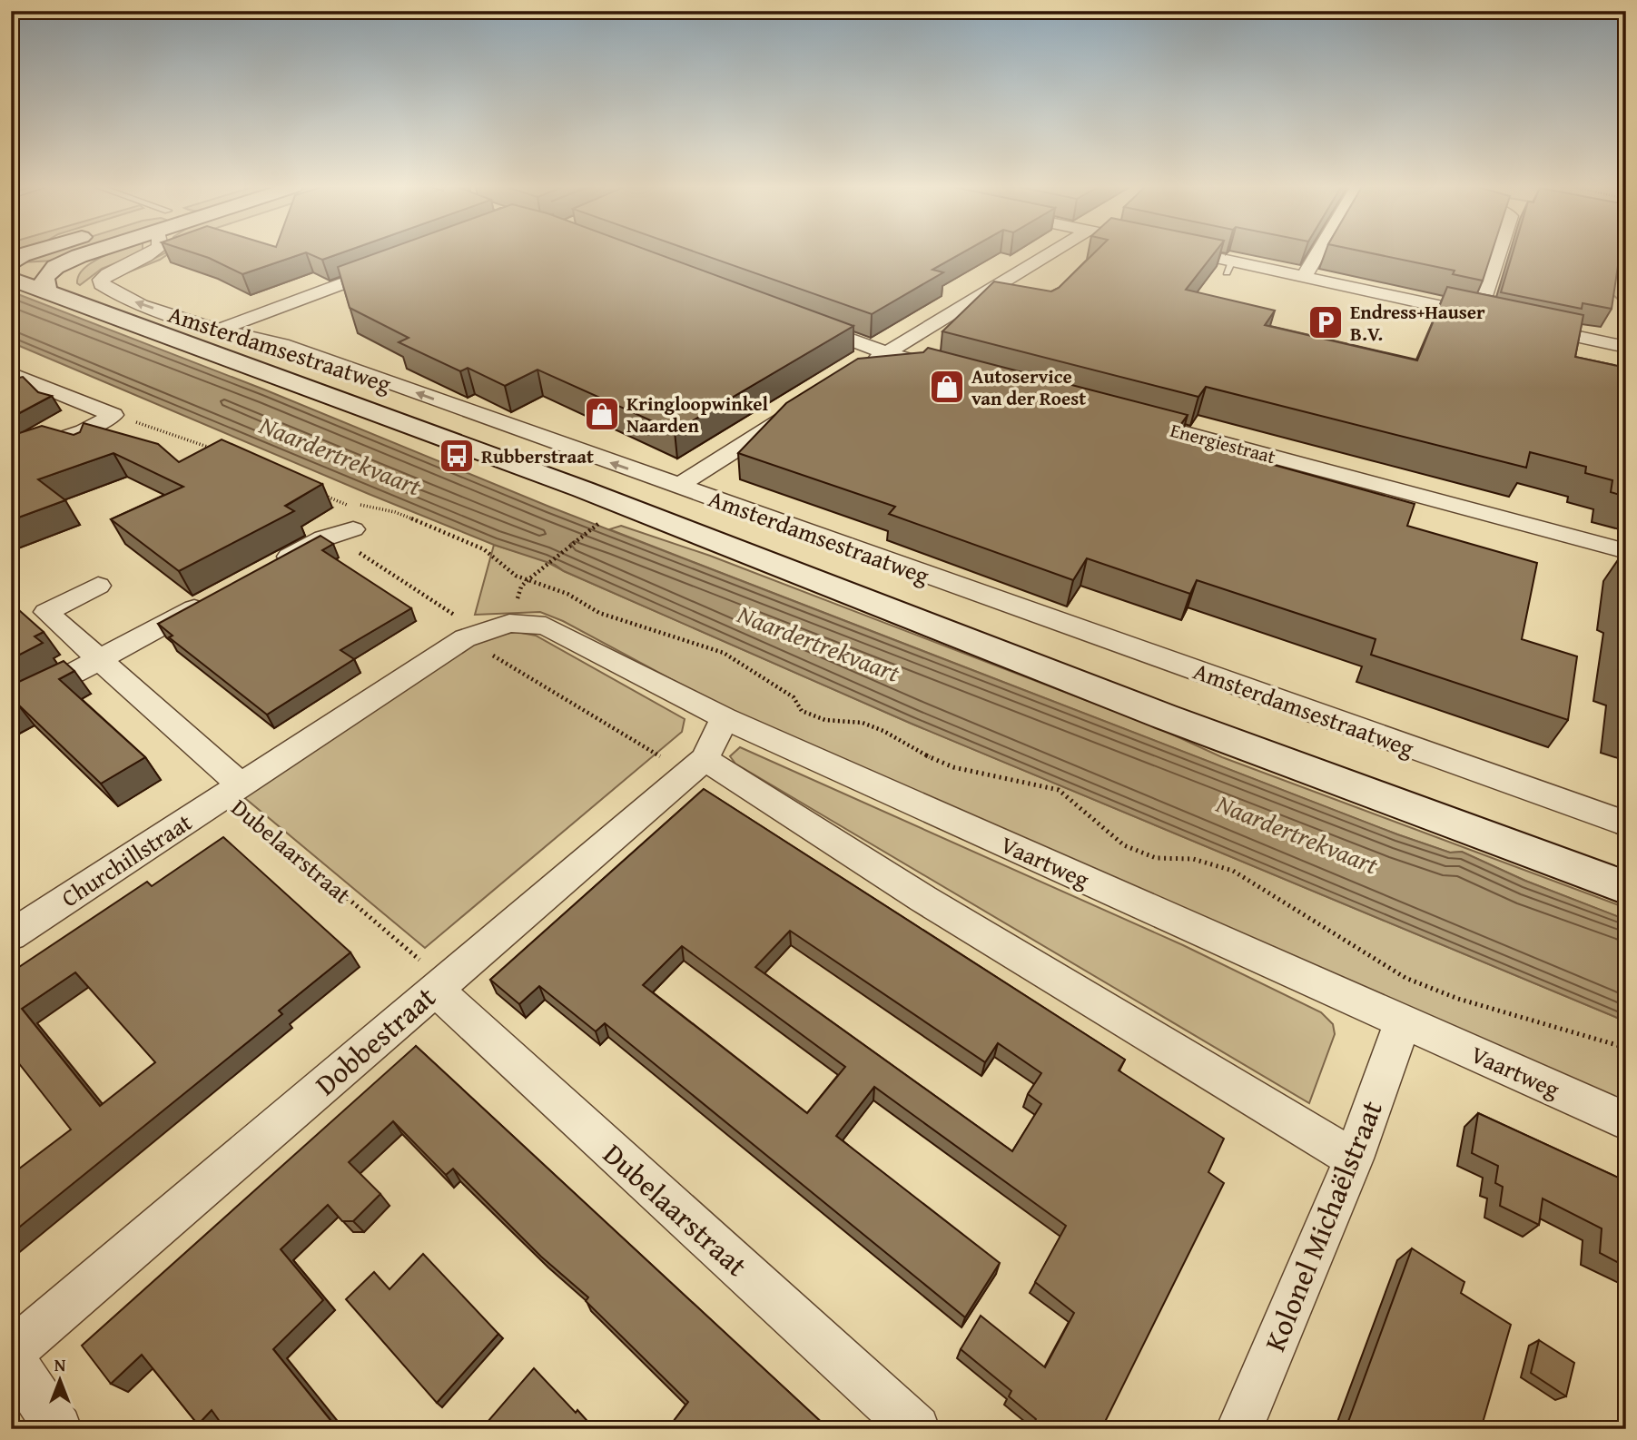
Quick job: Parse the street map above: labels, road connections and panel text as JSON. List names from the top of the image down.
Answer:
{
  "streets": {
    "street": [
      "Amsterdamsestraatweg",
      "Energiestraat",
      "Dubelaarstraat",
      "Churchillstraat",
      "Vaartweg",
      "Dobbestraat",
      "Kolonel Michaëlstraat"
    ]
  },
  "crossings": [
    ["Dubelaarstraat", "Churchillstraat"],
    ["Dubelaarstraat", "Dobbestraat"],
    ["Churchillstraat", "Vaartweg"],
    ["Vaartweg", "Dobbestraat"],
    ["Vaartweg", "Kolonel Michaëlstraat"]
  ],
  "water": ["Naardertrekvaart"],
  "places": {
    "parking": ["Endress+Hauser B.V."],
    "shop": ["Autoservice van der Roest", "Kringloopwinkel Naarden"],
    "bus stop": ["Rubberstraat"]
  },
  "north": "top"
}
